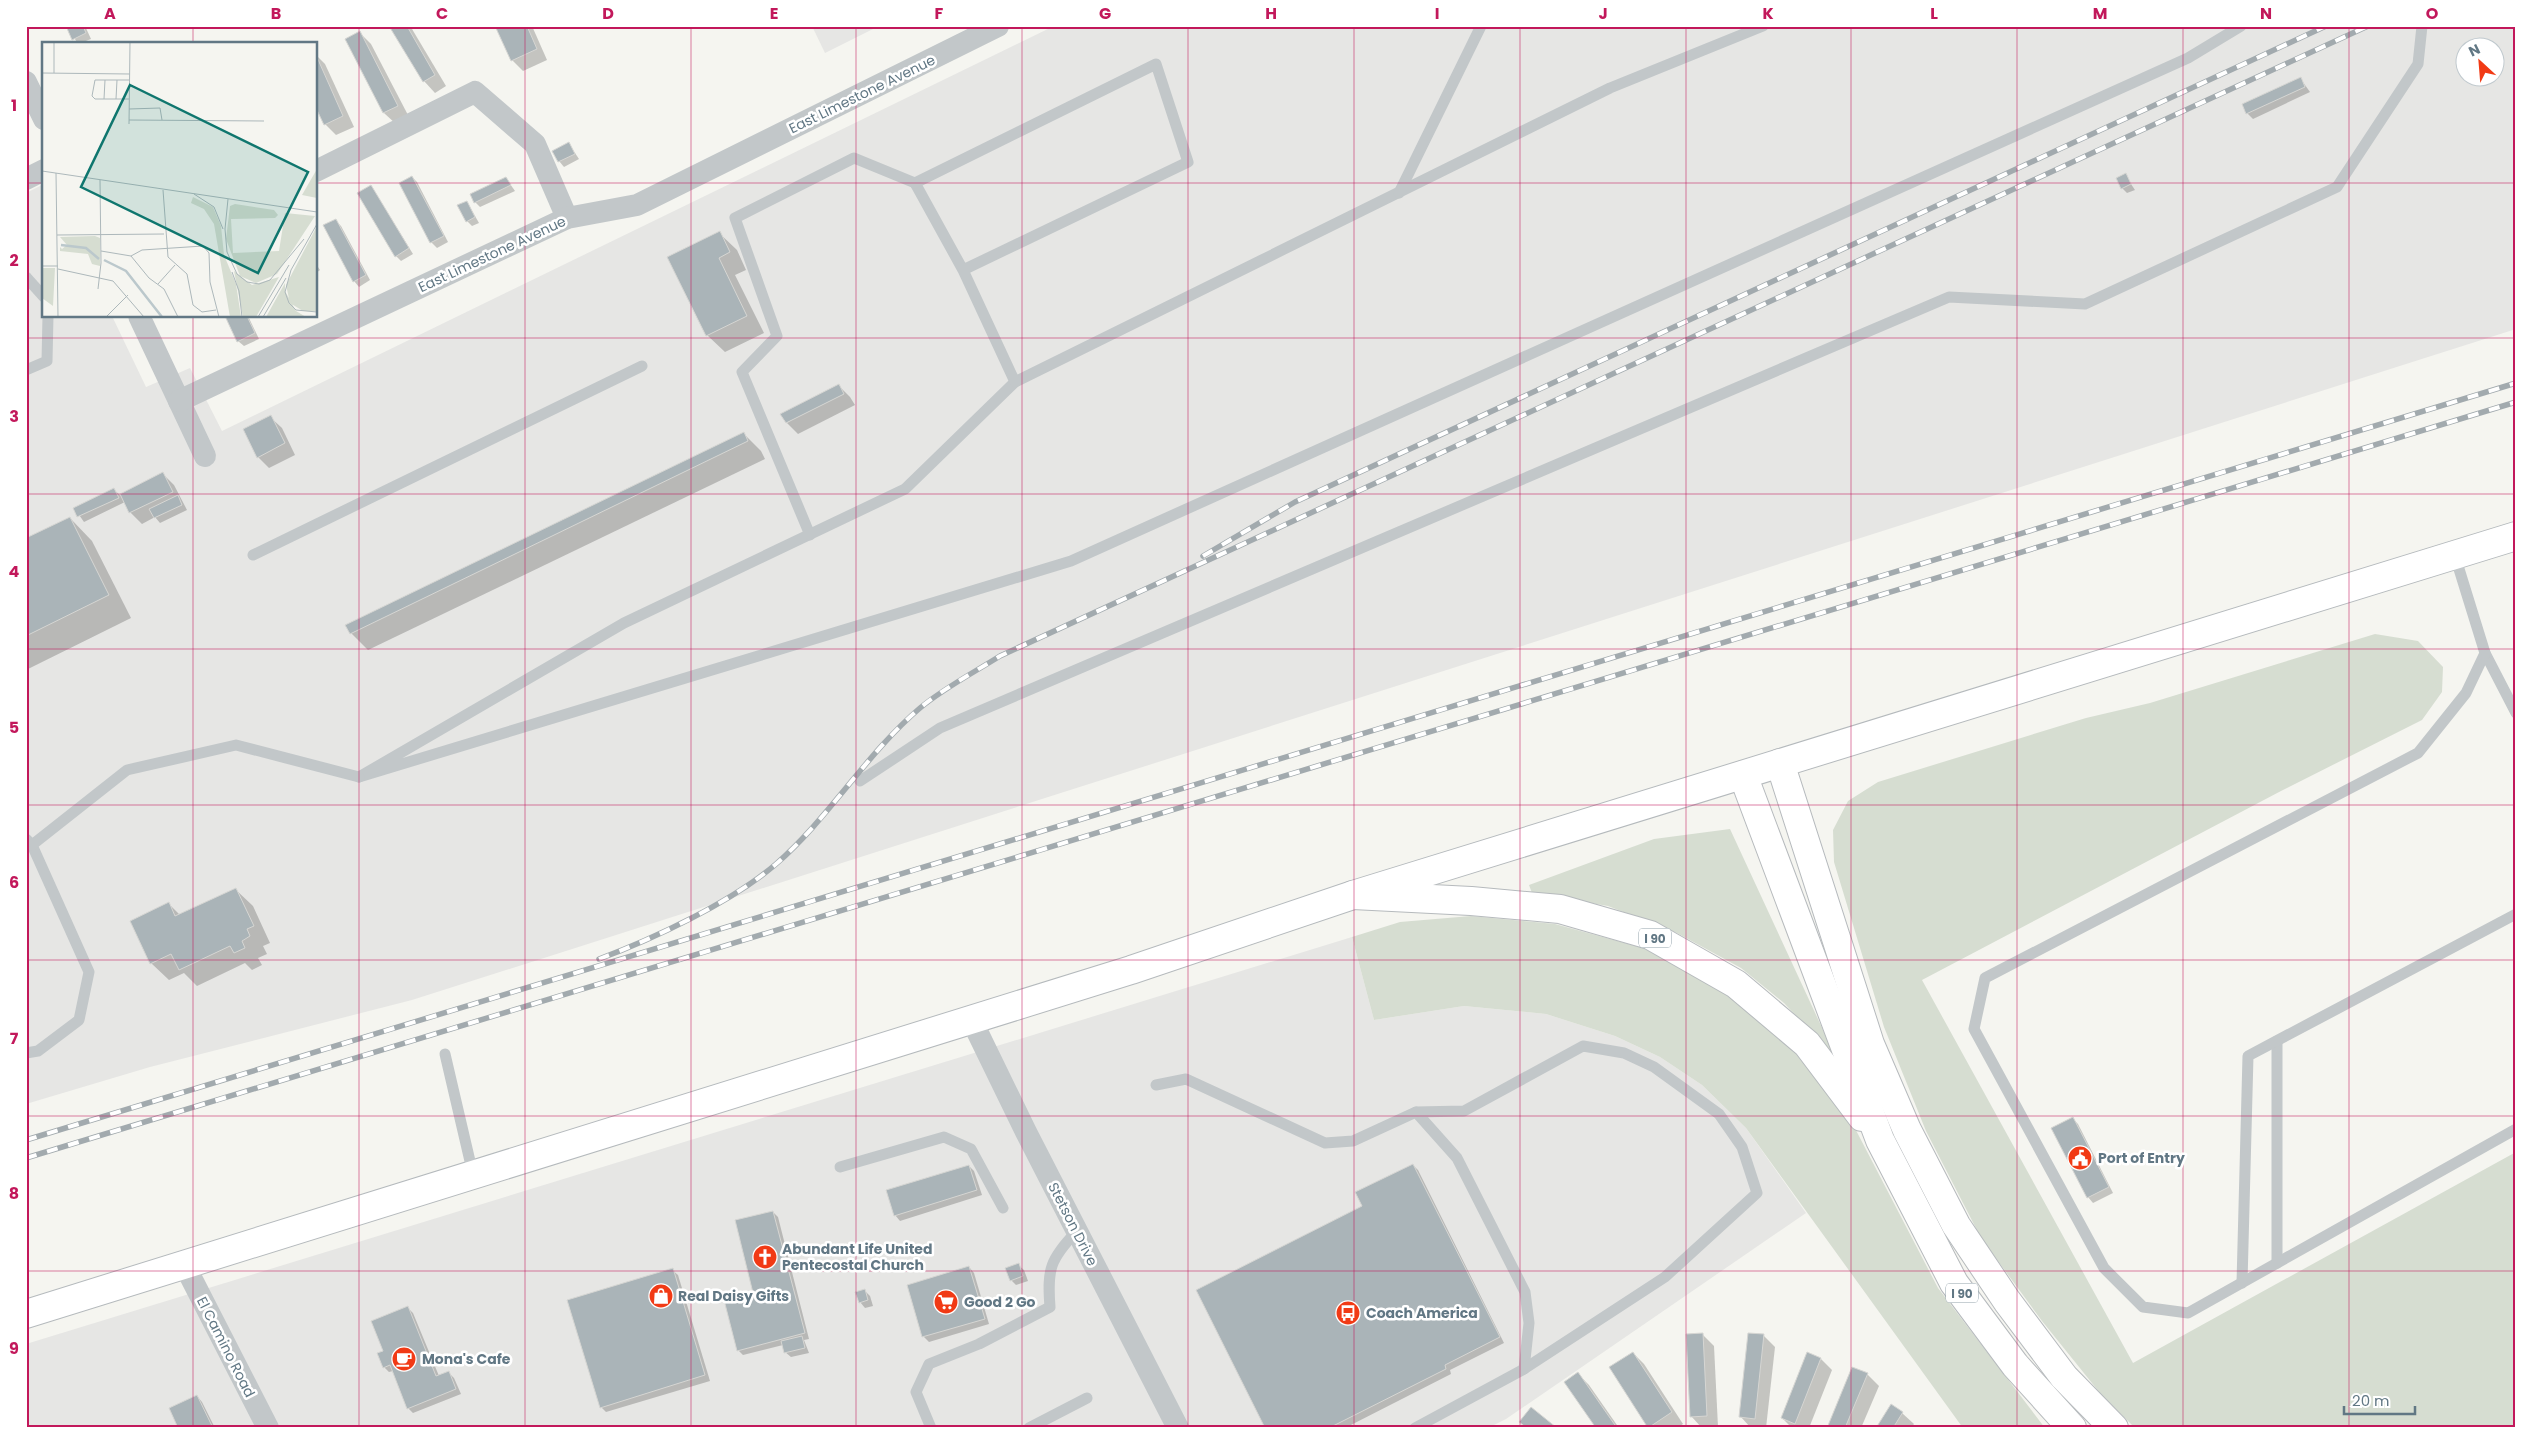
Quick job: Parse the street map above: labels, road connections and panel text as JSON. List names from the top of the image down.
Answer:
{
  "streets": {
    "main road": ["I 90"],
    "street": ["East Limestone Avenue", "Stetson Drive", "El Camino Road"]
  },
  "places": {
    "public building": ["Port of Entry"],
    "church": ["Abundant Life United Pentecostal Church"],
    "shop": ["Real Daisy Gifts"],
    "supermarket": ["Good 2 Go"],
    "bus stop": ["Coach America"],
    "cafe": ["Mona's Cafe"]
  },
  "scale_bar": "20 m",
  "north": "top left",
  "grid": {
    "columns": [
      "A",
      "B",
      "C",
      "D",
      "E",
      "F",
      "G",
      "H",
      "I",
      "J",
      "K",
      "L",
      "M",
      "N",
      "O"
    ],
    "rows": [
      "1",
      "2",
      "3",
      "4",
      "5",
      "6",
      "7",
      "8",
      "9"
    ]
  }
}
